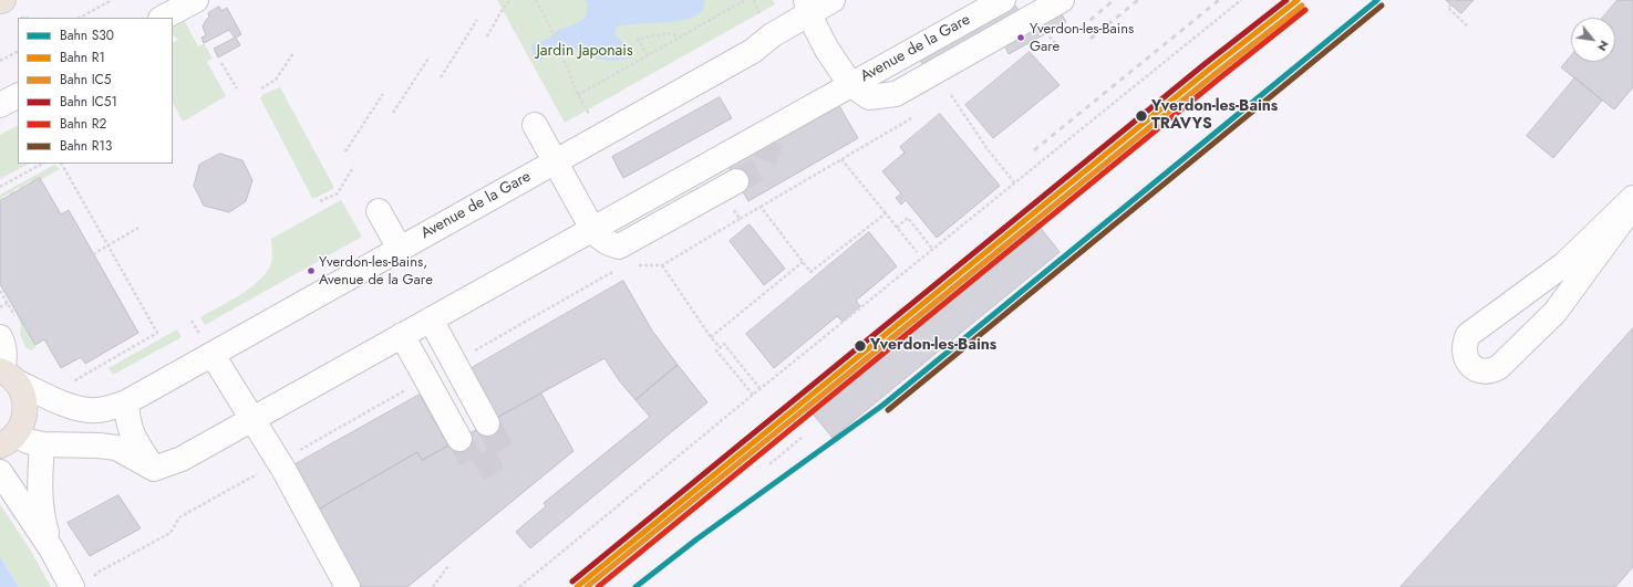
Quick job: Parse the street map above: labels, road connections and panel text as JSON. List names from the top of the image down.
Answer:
{
  "streets": {
    "street": ["Avenue de la Gare"]
  },
  "parks": ["Jardin Japonais"],
  "places": [
    "Yverdon-les-Bains Gare",
    "Yverdon-les-Bains TRAVYS",
    "Yverdon-les-Bains, Avenue de la Gare",
    "Yverdon-les-Bains"
  ],
  "lines": [
    "rail line S30",
    "rail line R1",
    "rail line IC51",
    "rail line IC5",
    "rail line R13",
    "rail line R2"
  ],
  "legend": [
    "Bahn S30",
    "Bahn R1",
    "Bahn IC5",
    "Bahn IC51",
    "Bahn R2",
    "Bahn R13"
  ],
  "north": "bottom right"
}
